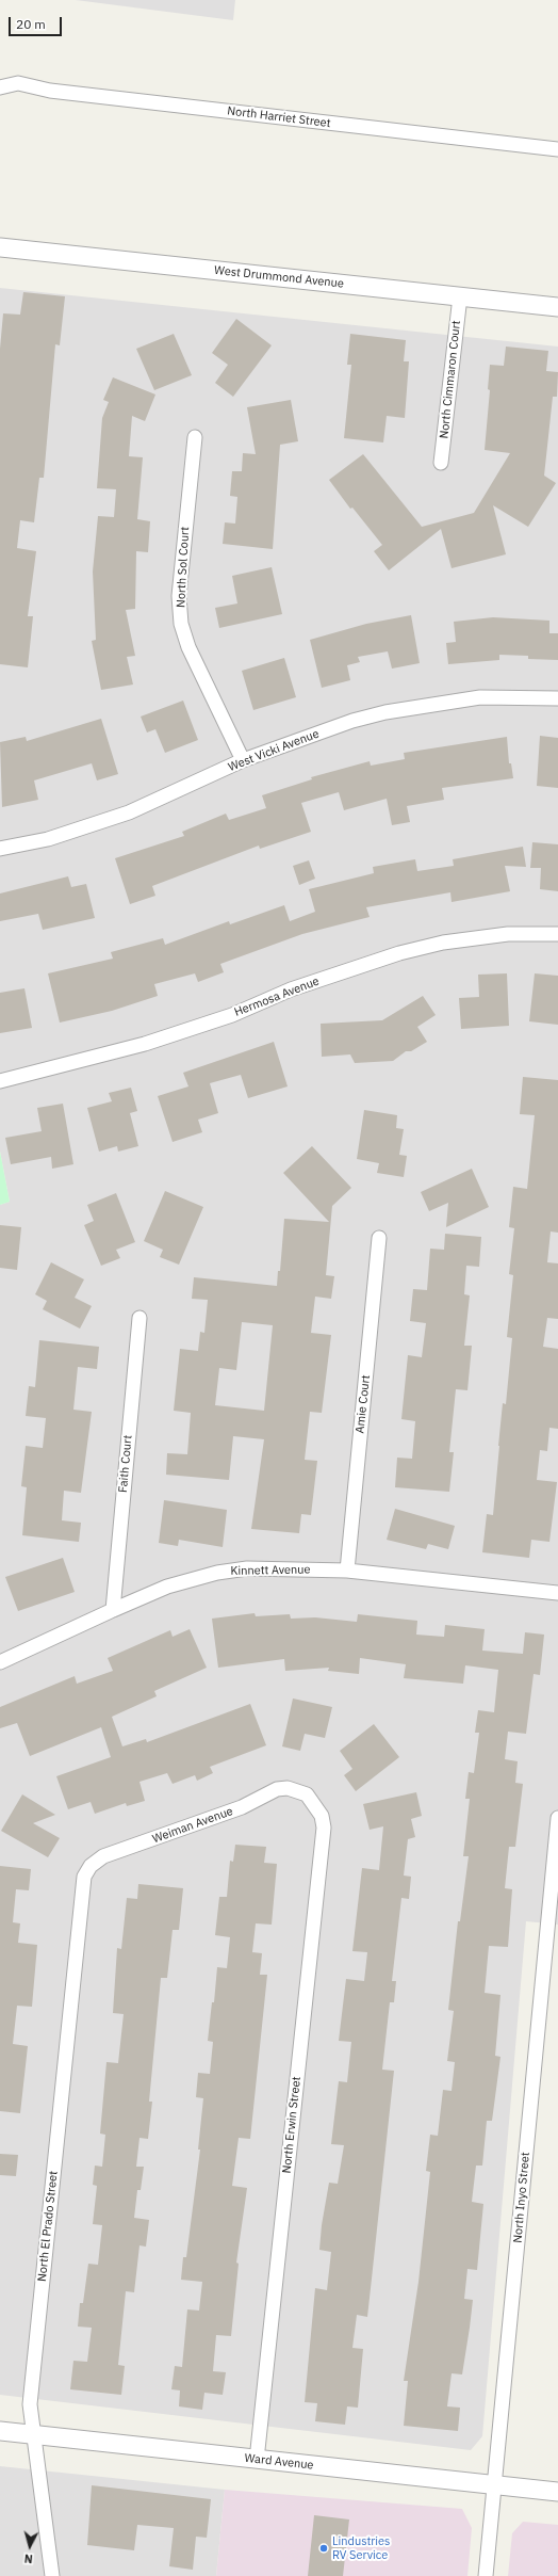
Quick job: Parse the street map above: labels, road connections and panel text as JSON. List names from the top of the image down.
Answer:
{
  "streets": {
    "street": [
      "North Harriet Street",
      "West Drummond Avenue",
      "North Cimmaron Court",
      "North Sol Court",
      "West Vicki Avenue",
      "Hermosa Avenue",
      "Amie Court",
      "Faith Court",
      "Kinnett Avenue",
      "Weiman Avenue",
      "North Erwin Street",
      "North Inyo Street",
      "North El Prado Street",
      "Ward Avenue"
    ]
  },
  "crossings": [
    ["West Drummond Avenue", "North Cimmaron Court"],
    ["North Sol Court", "West Vicki Avenue"],
    ["Amie Court", "Kinnett Avenue"],
    ["Faith Court", "Kinnett Avenue"],
    ["Weiman Avenue", "North Erwin Street"],
    ["Weiman Avenue", "North El Prado Street"],
    ["North Erwin Street", "Ward Avenue"],
    ["North Inyo Street", "Ward Avenue"],
    ["North El Prado Street", "Ward Avenue"]
  ],
  "places": ["Lindustries RV Service"],
  "scale_bar": "20 m",
  "north": "bottom"
}
